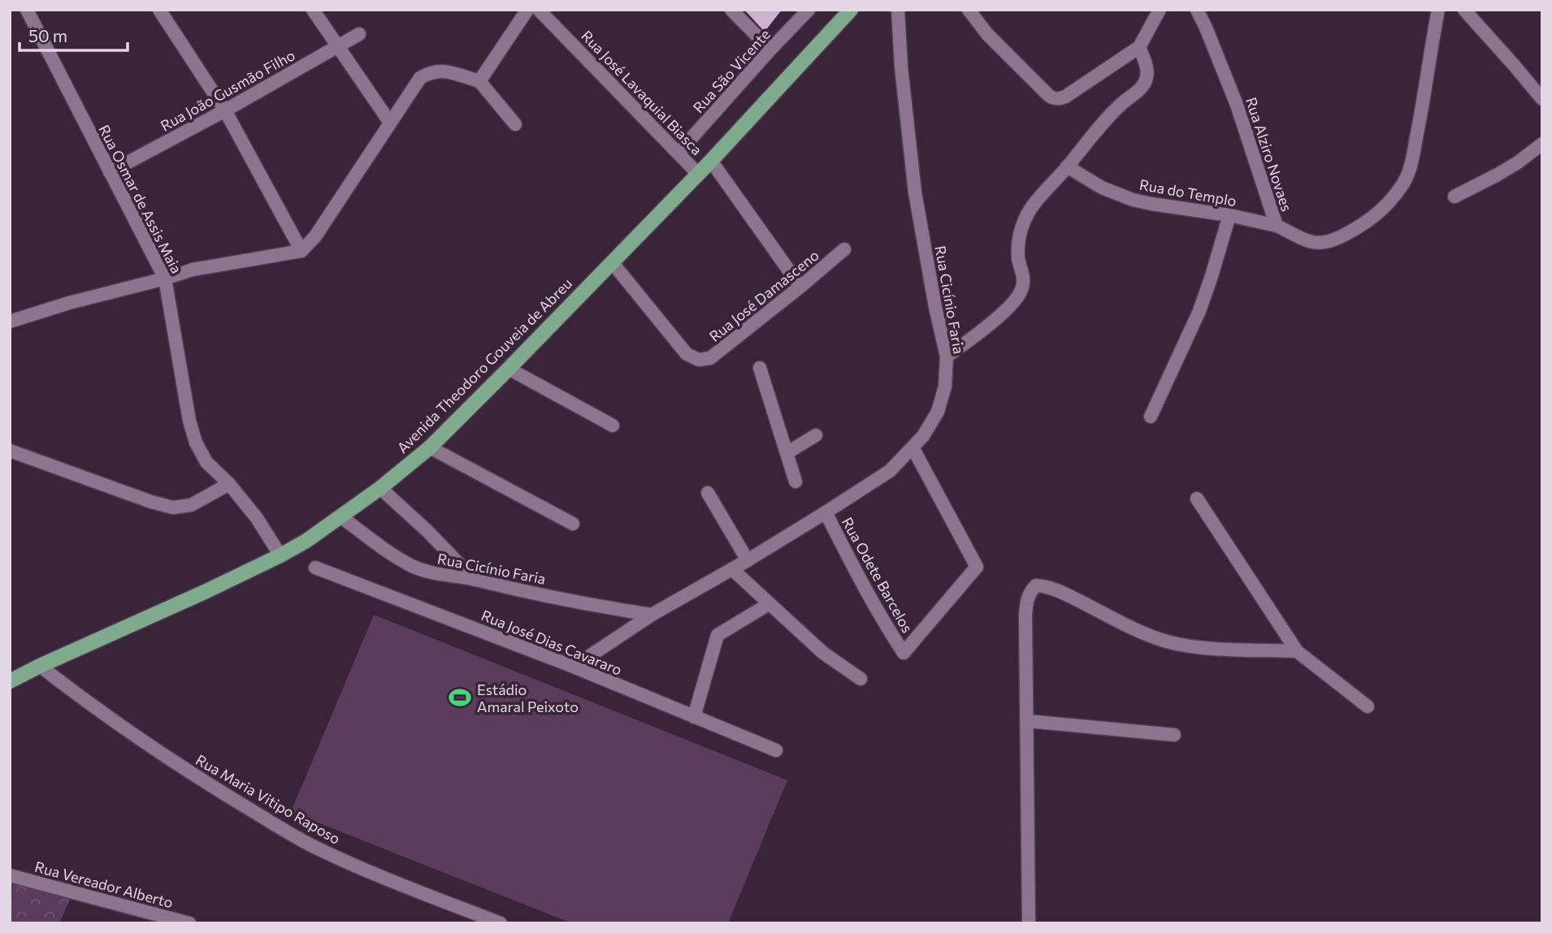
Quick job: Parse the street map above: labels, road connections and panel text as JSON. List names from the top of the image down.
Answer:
{
  "streets": {
    "main road": ["Avenida Theodoro Gouveia de Abreu"],
    "street": [
      "Rua São Vicente",
      "Rua João Gusmão Filho",
      "Rua José Lavaquial Biasca",
      "Rua Alziro Novaes",
      "Rua do Templo",
      "Rua Osmar de Assis Maia",
      "Rua José Damasceno",
      "Rua Cicínio Faria",
      "Rua Odete Barcelos",
      "Rua José Dias Cavararo",
      "Rua Maria Vitipo Raposo",
      "Rua Vereador Alberto"
    ]
  },
  "crossings": [
    ["Rua São Vicente", "Rua José Lavaquial Biasca"],
    ["Rua João Gusmão Filho", "Rua Osmar de Assis Maia"],
    ["Rua José Lavaquial Biasca", "Avenida Theodoro Gouveia de Abreu"],
    ["Rua Alziro Novaes", "Rua do Templo"],
    ["Rua Osmar de Assis Maia", "Avenida Theodoro Gouveia de Abreu"],
    ["Rua José Damasceno", "Avenida Theodoro Gouveia de Abreu"],
    ["Rua Cicínio Faria", "Avenida Theodoro Gouveia de Abreu"],
    ["Rua Cicínio Faria", "Rua Odete Barcelos"],
    ["Rua Cicínio Faria", "Rua José Dias Cavararo"],
    ["Avenida Theodoro Gouveia de Abreu", "Rua Maria Vitipo Raposo"]
  ],
  "places": {
    "sports": ["Estádio Amaral Peixoto"]
  },
  "scale_bar": "50 m"
}
